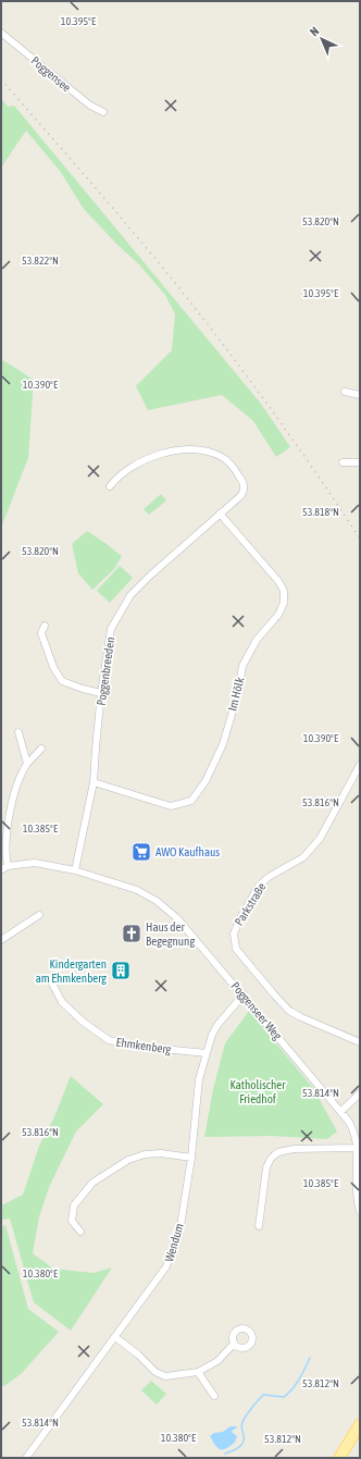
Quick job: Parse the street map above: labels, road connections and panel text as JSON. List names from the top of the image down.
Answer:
{
  "streets": {
    "street": [
      "Poggensee",
      "Poggenbreeden",
      "Im Hölk",
      "Parkstraße",
      "Poggenseer Weg",
      "Ehmkenberg",
      "Wendum"
    ]
  },
  "crossings": [
    ["Poggenbreeden", "Im Hölk"],
    ["Poggenbreeden", "Poggenseer Weg"],
    ["Poggenseer Weg", "Wendum"],
    ["Ehmkenberg", "Wendum"]
  ],
  "parks": ["Katholischer Friedhof"],
  "places": {
    "supermarket": ["AWO Kaufhaus"],
    "church": ["Haus der Begegnung"],
    "building": ["Kindergarten am Ehmkenberg"]
  },
  "north": "top left",
  "coordinates": [
    "10.395°E",
    "53.820°N",
    "53.822°N",
    "10.390°E",
    "53.818°N",
    "53.816°N",
    "10.385°E",
    "53.814°N",
    "10.380°E",
    "53.812°N"
  ]
}
